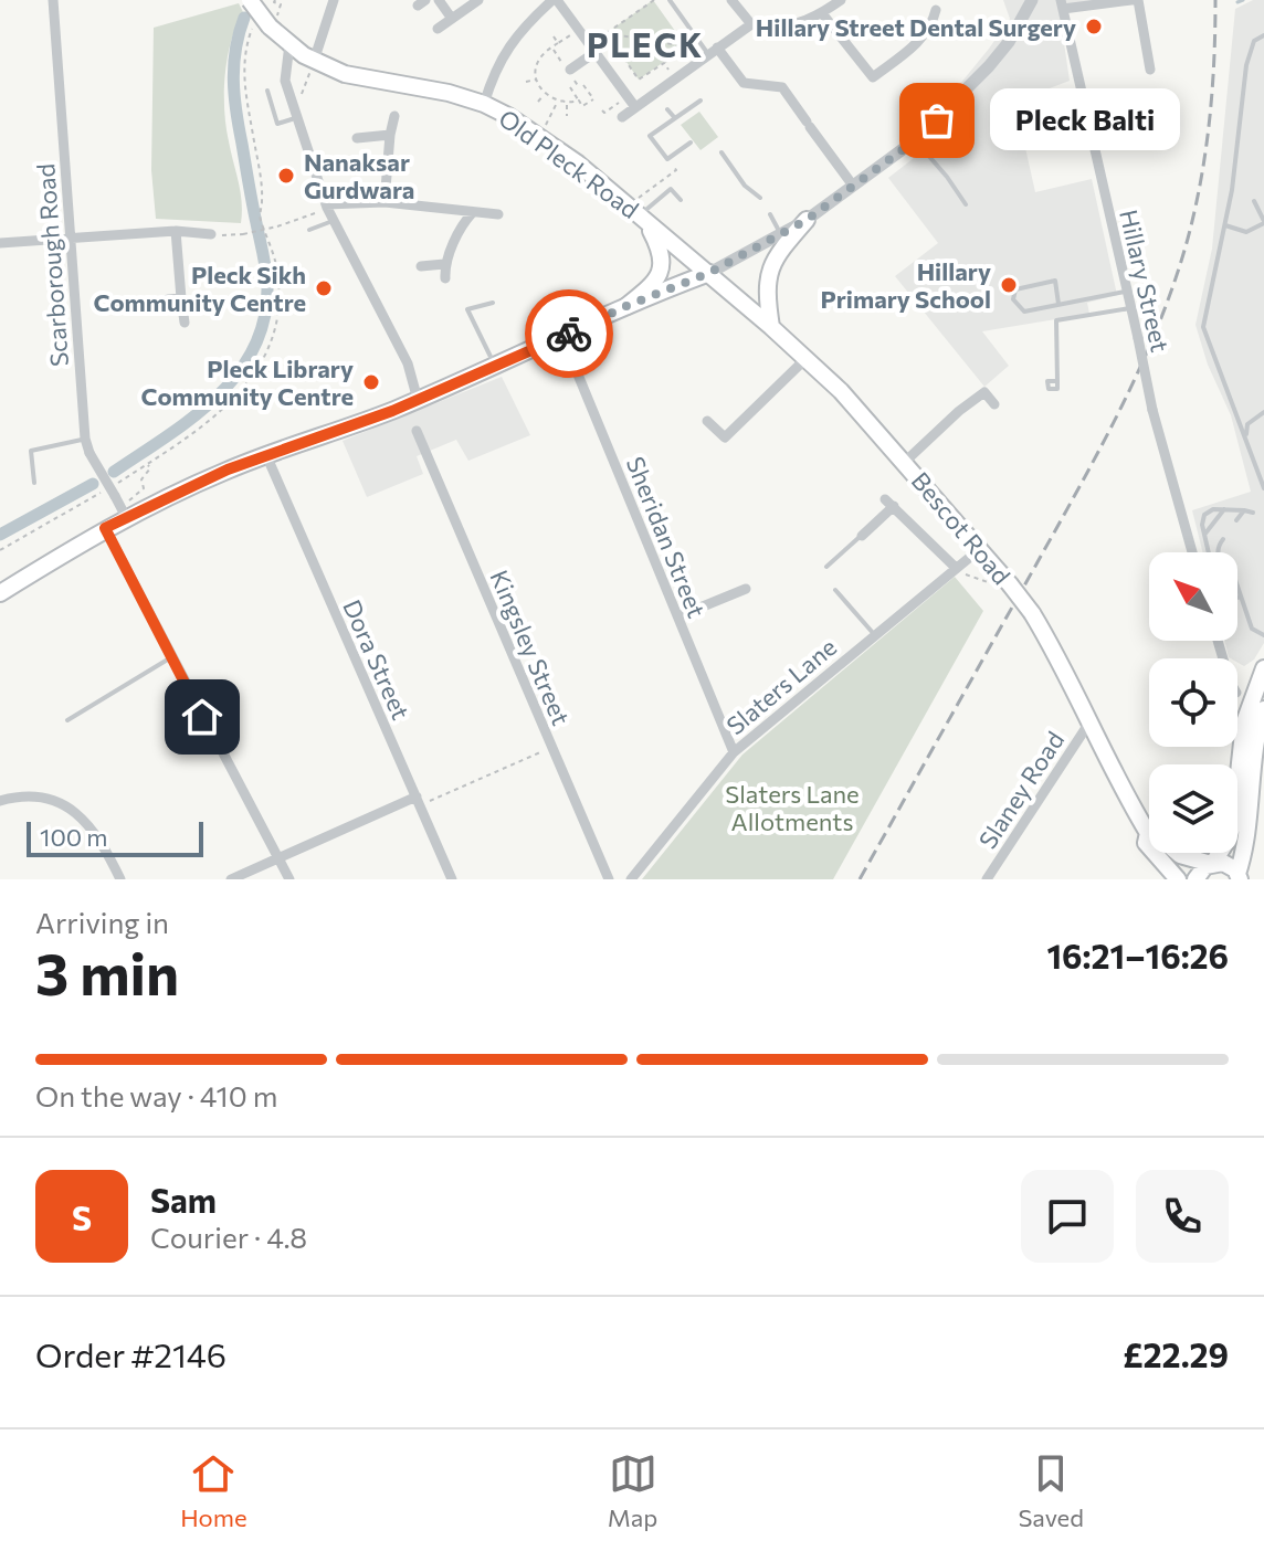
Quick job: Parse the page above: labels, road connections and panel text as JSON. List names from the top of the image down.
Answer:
{
  "streets": {
    "main road": ["Old Pleck Road", "Bescot Road"],
    "street": [
      "Scarborough Road",
      "Hillary Street",
      "Sheridan Street",
      "Kingsley Street",
      "Dora Street",
      "Slaters Lane",
      "Slaney Road"
    ]
  },
  "crossings": [
    ["Old Pleck Road", "Bescot Road"],
    ["Bescot Road", "Slaters Lane"],
    ["Bescot Road", "Slaney Road"],
    ["Sheridan Street", "Slaters Lane"]
  ],
  "districts": ["PLECK"],
  "parks": ["Slaters Lane Allotments"],
  "places": [
    "Hillary Street Dental Surgery",
    "Pleck Balti",
    "Nanaksar Gurdwara",
    "Hillary Primary School",
    "Pleck Sikh Community Centre",
    "Pleck Library Community Centre"
  ],
  "scale_bar": "100 m",
  "north": "top left",
  "page": {
    "bubble": "Pleck Balti",
    "scale": "100 m",
    "heading": ["3 min", "Arriving in", "16:21–16:26"],
    "panel": [
      "Sam",
      "Courier · 4.8",
      "Order #2146",
      "£22.29"
    ],
    "bar": "On the way · 410 m",
    "round": "S",
    "tabs": ["Home", "Map", "Saved"]
  }
}
